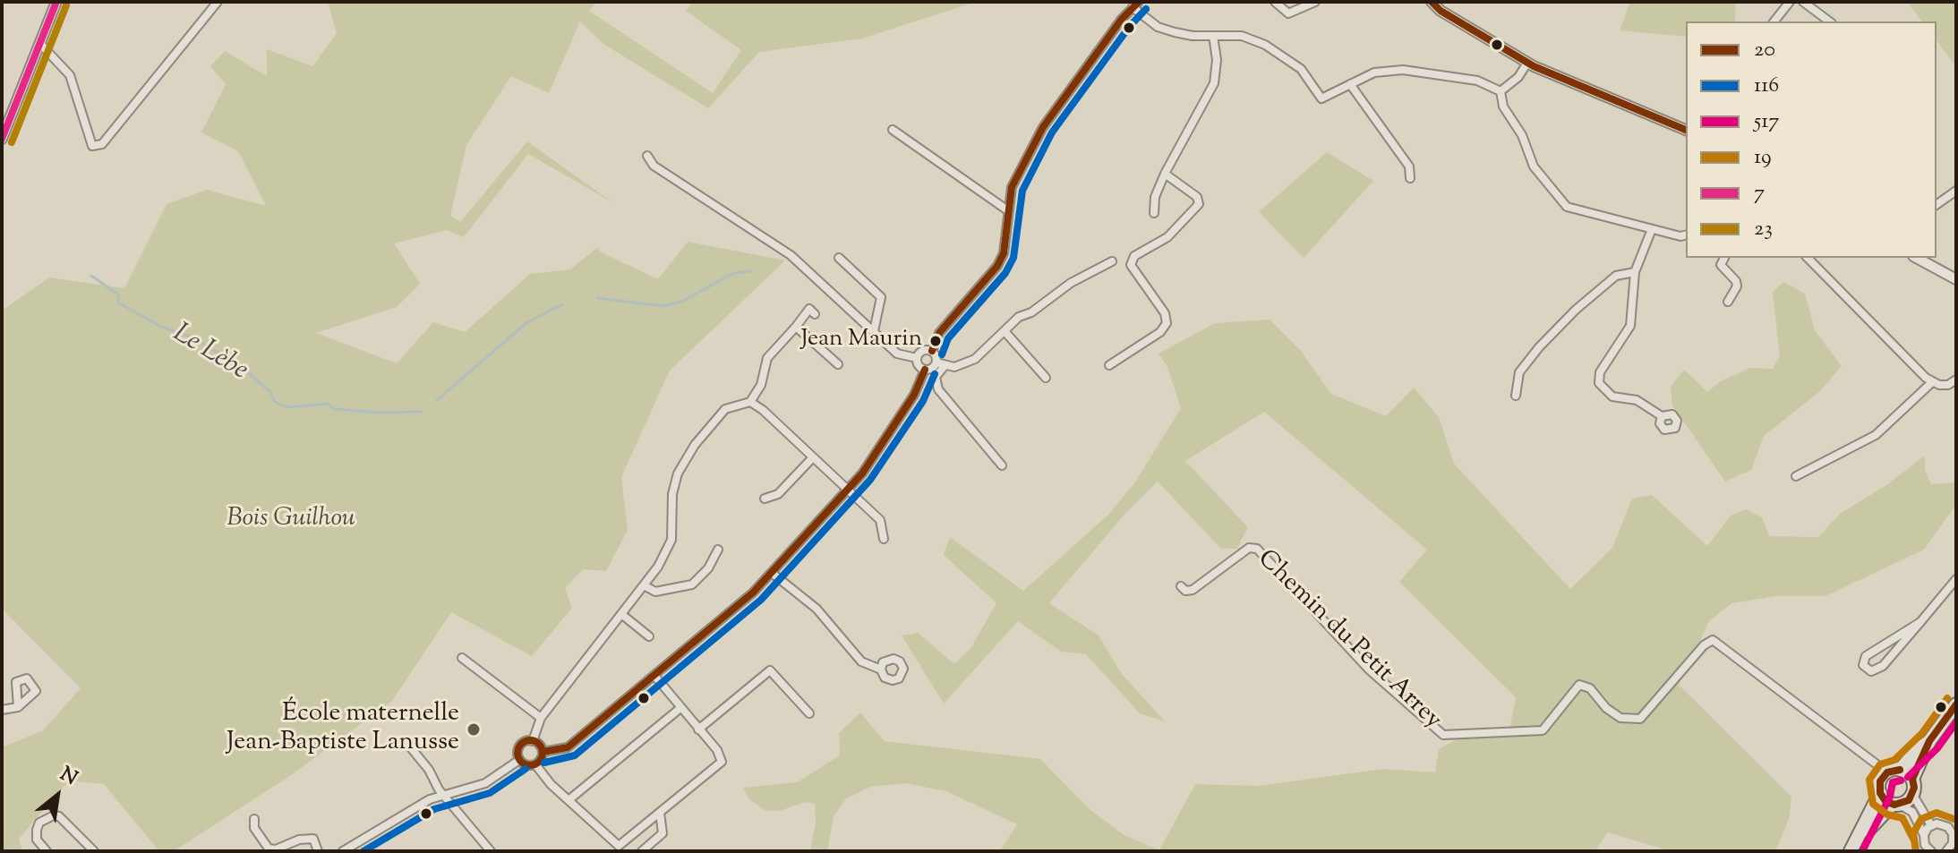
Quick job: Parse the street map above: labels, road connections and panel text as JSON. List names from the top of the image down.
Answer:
{
  "streets": {
    "street": ["Chemin du Petit Arrey"]
  },
  "water": ["Le Lèbe"],
  "parks": ["Bois Guilhou"],
  "places": ["Jean Maurin", "École maternelle Jean-Baptiste Lanusse"],
  "lines": [
    "transit line 20",
    "transit line 7",
    "transit line 23",
    "transit line 116",
    "transit line 19",
    "transit line 517"
  ],
  "legend": [
    "20",
    "116",
    "517",
    "19",
    "7",
    "23"
  ],
  "north": "top right"
}
